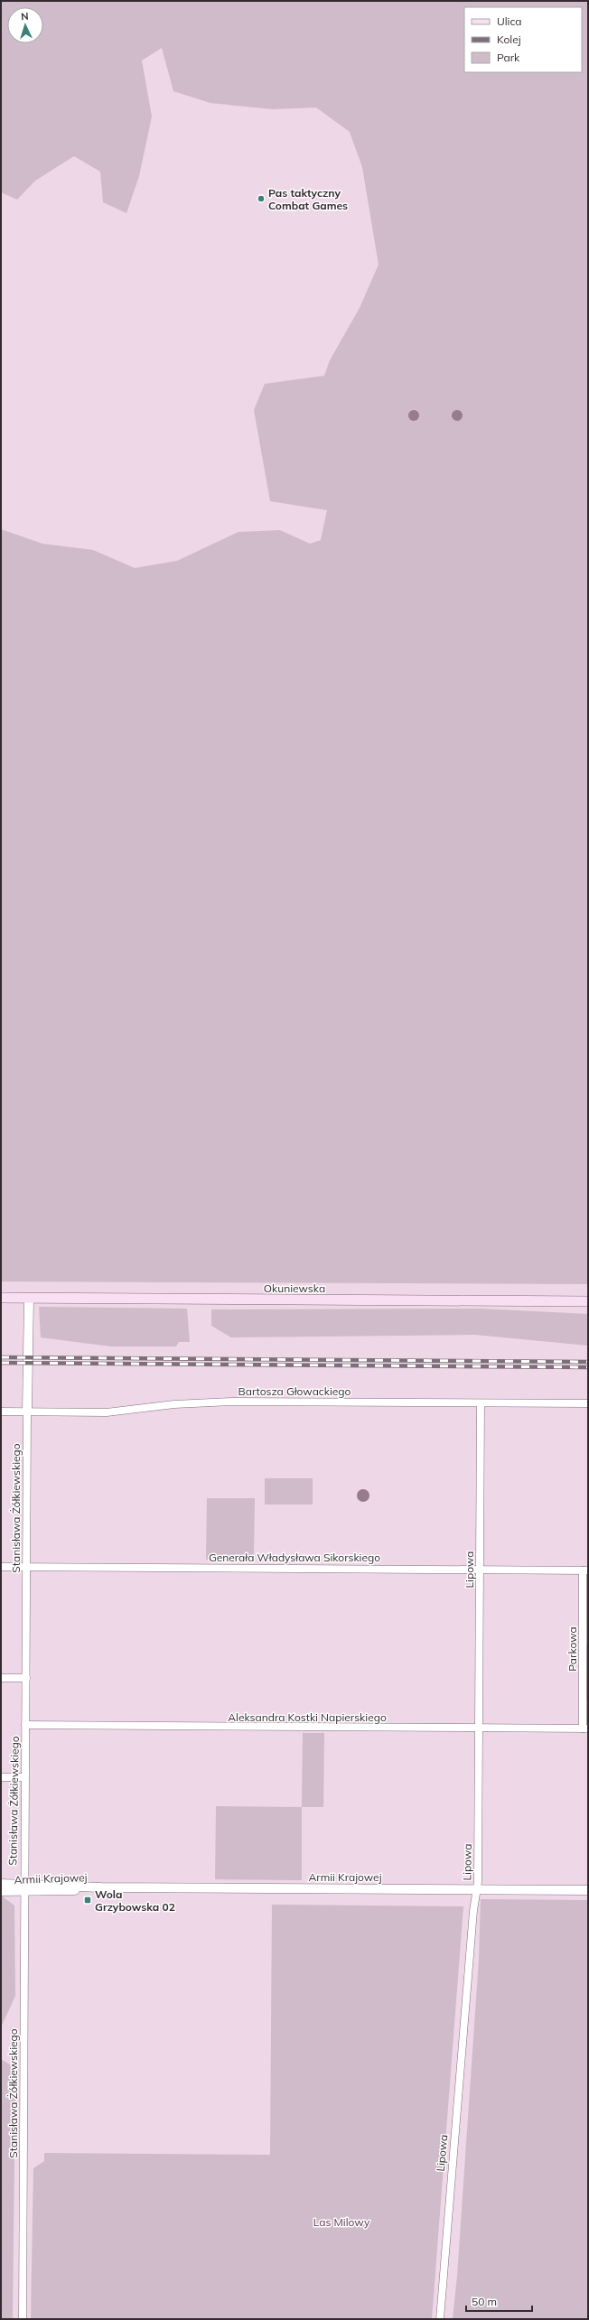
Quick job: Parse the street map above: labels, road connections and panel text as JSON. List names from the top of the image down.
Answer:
{
  "streets": {
    "main road": ["Okuniewska"],
    "street": [
      "Bartosza Głowackiego",
      "Stanisława Żółkiewskiego",
      "Generała Władysława Sikorskiego",
      "Lipowa",
      "Parkowa",
      "Aleksandra Kostki Napierskiego",
      "Armii Krajowej"
    ]
  },
  "crossings": [
    ["Bartosza Głowackiego", "Stanisława Żółkiewskiego"],
    ["Bartosza Głowackiego", "Lipowa"],
    ["Stanisława Żółkiewskiego", "Generała Władysława Sikorskiego"],
    ["Stanisława Żółkiewskiego", "Aleksandra Kostki Napierskiego"],
    ["Stanisława Żółkiewskiego", "Armii Krajowej"],
    ["Generała Władysława Sikorskiego", "Lipowa"],
    ["Generała Władysława Sikorskiego", "Parkowa"],
    ["Lipowa", "Aleksandra Kostki Napierskiego"],
    ["Lipowa", "Armii Krajowej"],
    ["Parkowa", "Aleksandra Kostki Napierskiego"]
  ],
  "parks": ["Las Milowy"],
  "places": {
    "other": ["Pas taktyczny Combat Games"],
    "transit": ["Wola Grzybowska 02"]
  },
  "legend": ["Ulica", "Kolej", "Park"],
  "scale_bar": "50 m",
  "north": "top"
}
